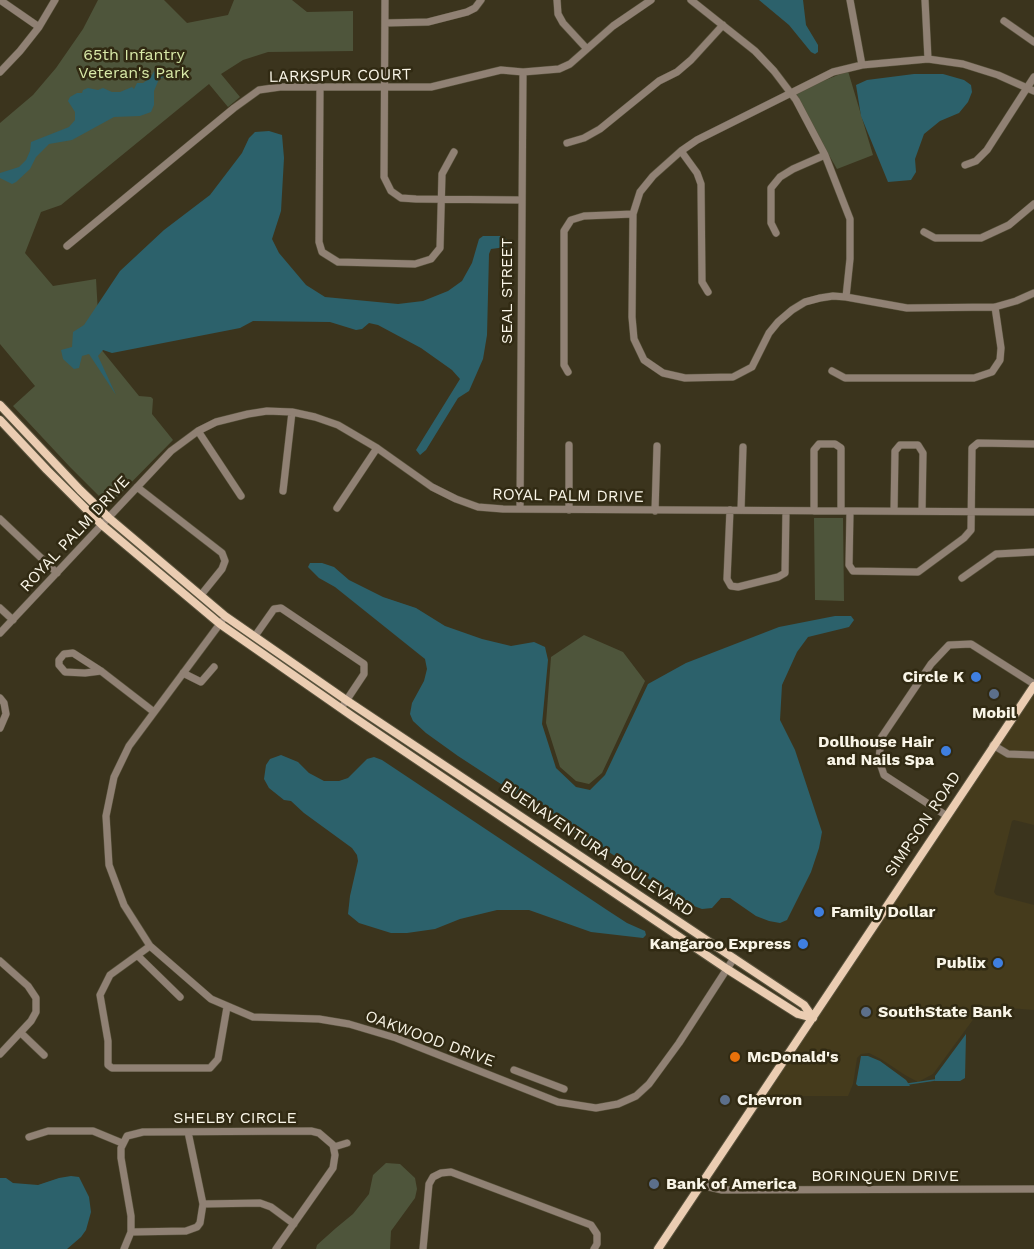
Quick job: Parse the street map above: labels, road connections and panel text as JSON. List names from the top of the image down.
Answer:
{
  "streets": {
    "main road": ["SIMPSON ROAD", "BUENAVENTURA BOULEVARD"],
    "street": [
      "LARKSPUR COURT",
      "SEAL STREET",
      "ROYAL PALM DRIVE",
      "OAKWOOD DRIVE",
      "SHELBY CIRCLE",
      "BORINQUEN DRIVE"
    ]
  },
  "crossings": [
    ["LARKSPUR COURT", "SEAL STREET"],
    ["SEAL STREET", "ROYAL PALM DRIVE"],
    ["ROYAL PALM DRIVE", "BUENAVENTURA BOULEVARD"],
    ["SIMPSON ROAD", "BUENAVENTURA BOULEVARD"],
    ["SIMPSON ROAD", "BORINQUEN DRIVE"],
    ["BUENAVENTURA BOULEVARD", "OAKWOOD DRIVE"]
  ],
  "parks": ["65th Infantry Veteran's Park"],
  "places": [
    "Circle K",
    "Mobil",
    "Dollhouse Hair and Nails Spa",
    "Family Dollar",
    "Kangaroo Express",
    "Publix",
    "SouthState Bank",
    "McDonald's",
    "Chevron",
    "Bank of America"
  ]
}
